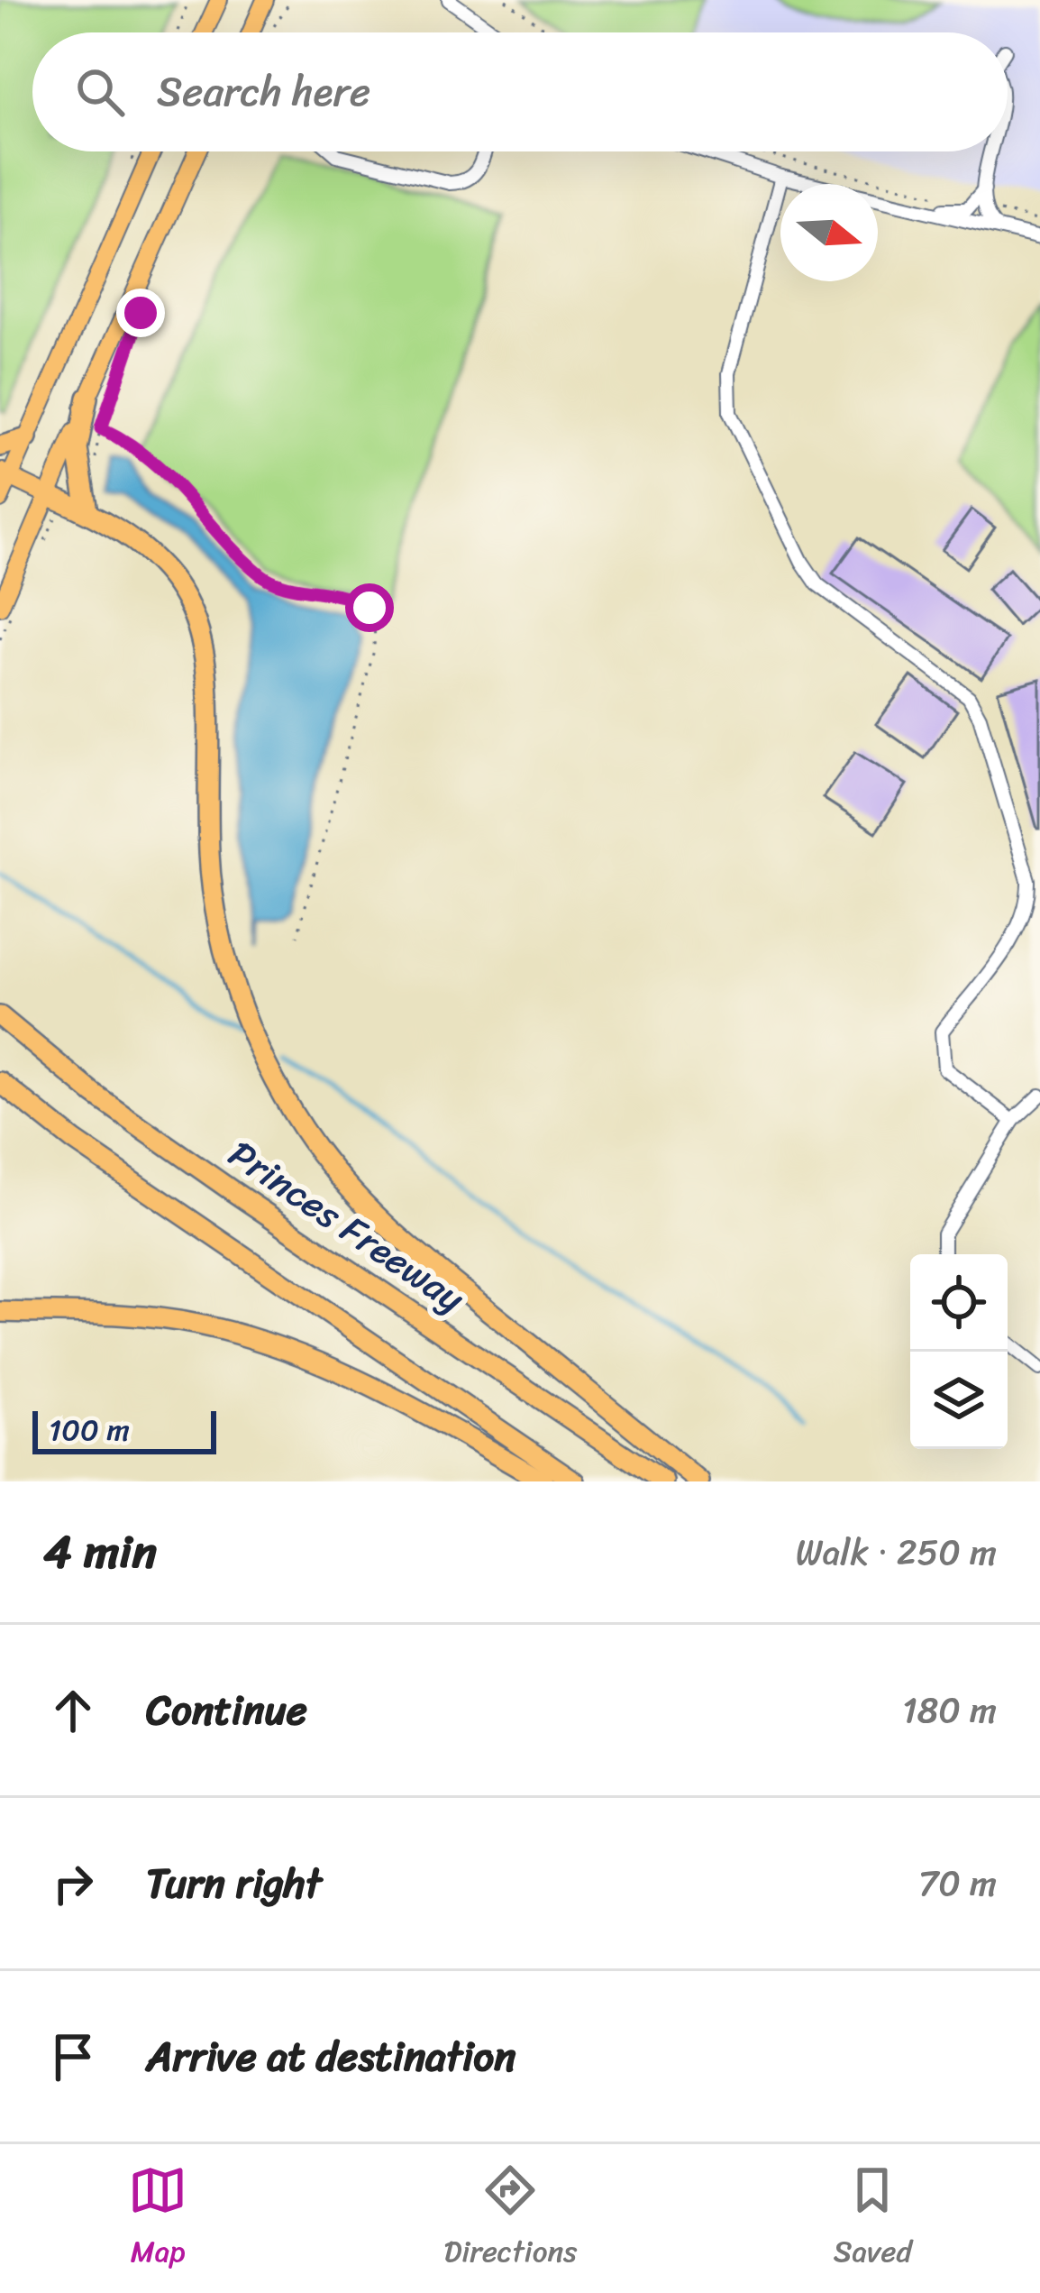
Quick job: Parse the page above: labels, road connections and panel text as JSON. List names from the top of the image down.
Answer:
{
  "streets": {
    "highway": ["Princes Freeway"]
  },
  "scale_bar": "100 m",
  "north": "right",
  "page": {
    "search": "Search here",
    "scale": "100 m",
    "heading": ["4 min", "Walk · 250 m"],
    "list": [
      ["Continue", "180 m"],
      ["Turn right", "70 m"],
      "Arrive at destination"
    ],
    "nav": ["Map", "Directions", "Saved"]
  }
}
